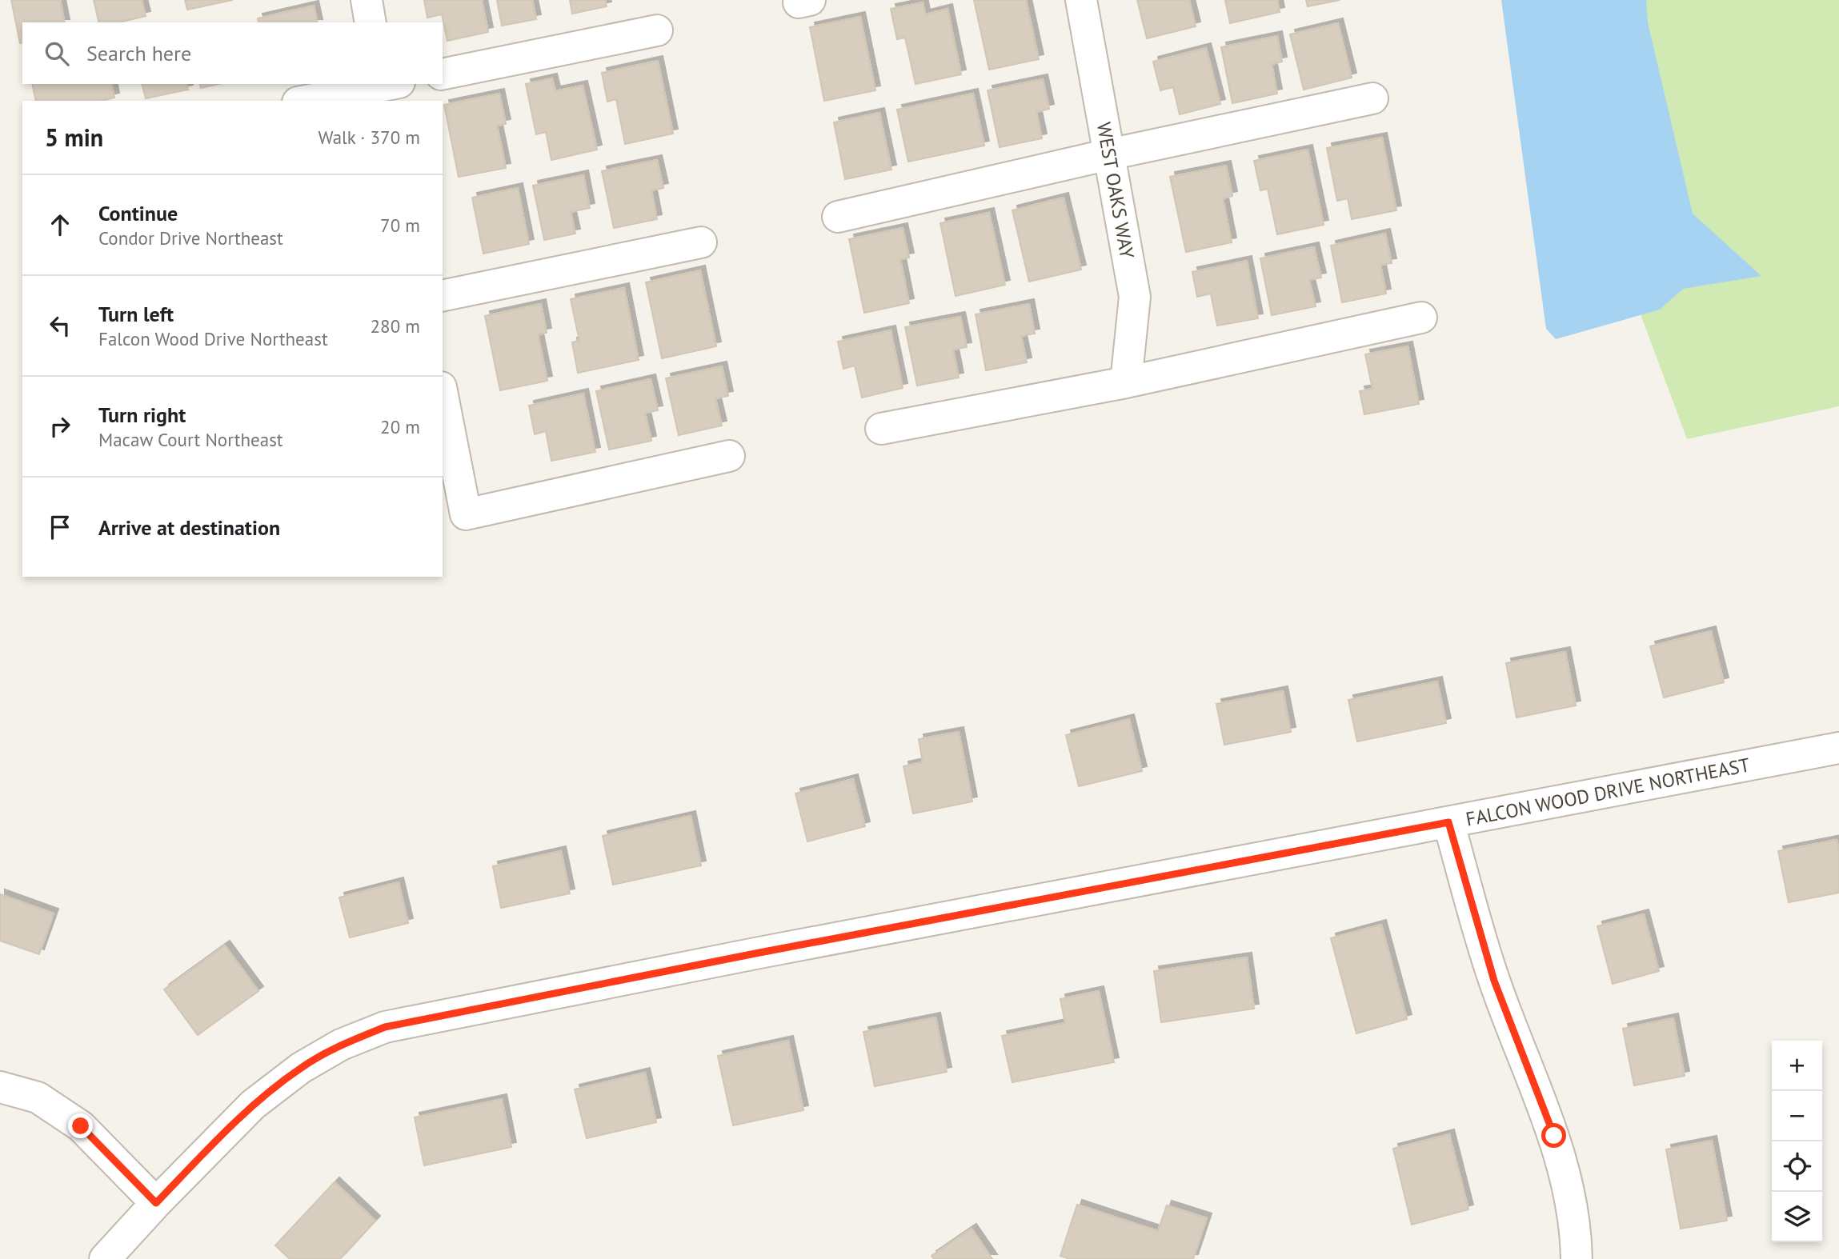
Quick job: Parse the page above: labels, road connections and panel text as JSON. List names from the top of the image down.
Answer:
{
  "streets": {
    "street": ["WEST OAKS WAY", "FALCON WOOD DRIVE NORTHEAST"]
  },
  "page": {
    "search": "Search here",
    "heading": ["5 min", "Walk · 370 m"],
    "list": [
      ["Continue", "Condor Drive Northeast", "70 m"],
      ["Turn left", "Falcon Wood Drive Northeast", "280 m"],
      ["Turn right", "Macaw Court Northeast", "20 m"],
      "Arrive at destination"
    ],
    "map_buttons": ["+", "−"]
  }
}
